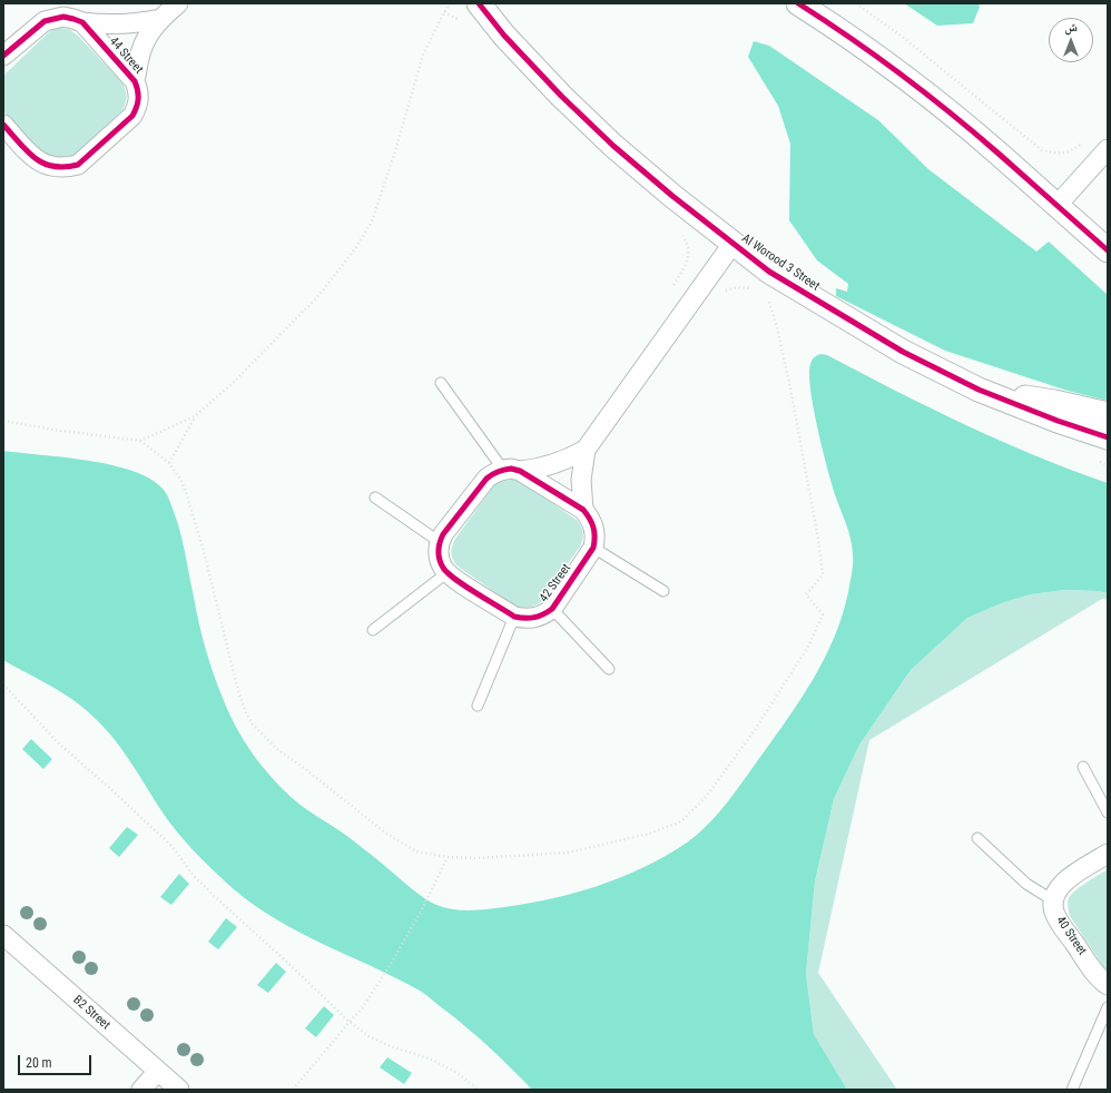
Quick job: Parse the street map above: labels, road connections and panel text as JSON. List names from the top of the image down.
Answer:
{
  "streets": {
    "street": [
      "44 Street",
      "Al Worood 3 Street",
      "42 Street",
      "40 Street",
      "B2 Street"
    ]
  },
  "scale_bar": "20 m",
  "north": "top"
}
